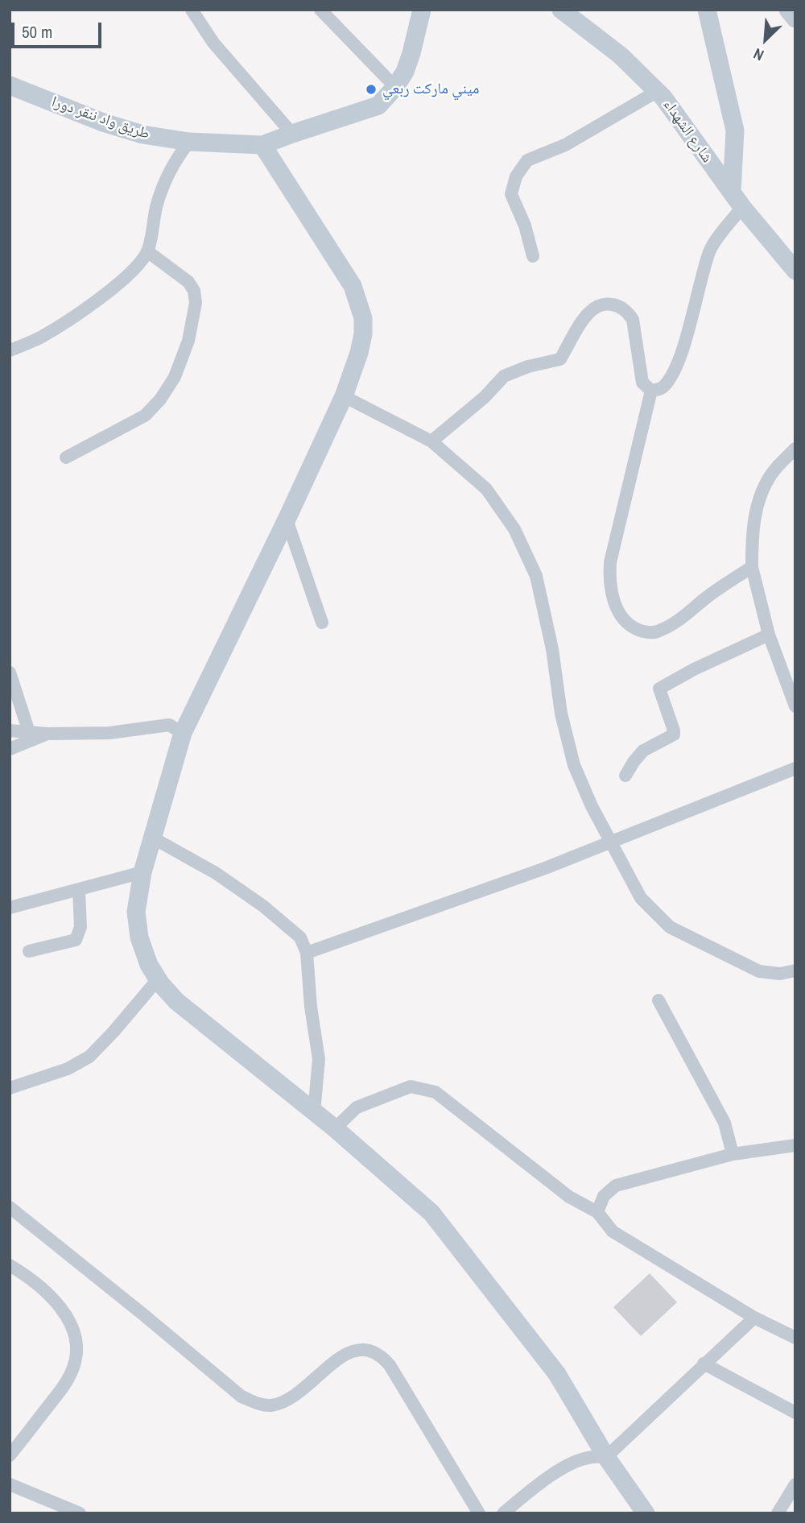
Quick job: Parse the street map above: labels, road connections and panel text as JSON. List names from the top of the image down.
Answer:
{
  "streets": {
    "street": ["طريق واد ننقر دورا", "شارع الشهداء"]
  },
  "places": ["ميني ماركت ربعي"],
  "scale_bar": "50 m",
  "north": "bottom left"
}
